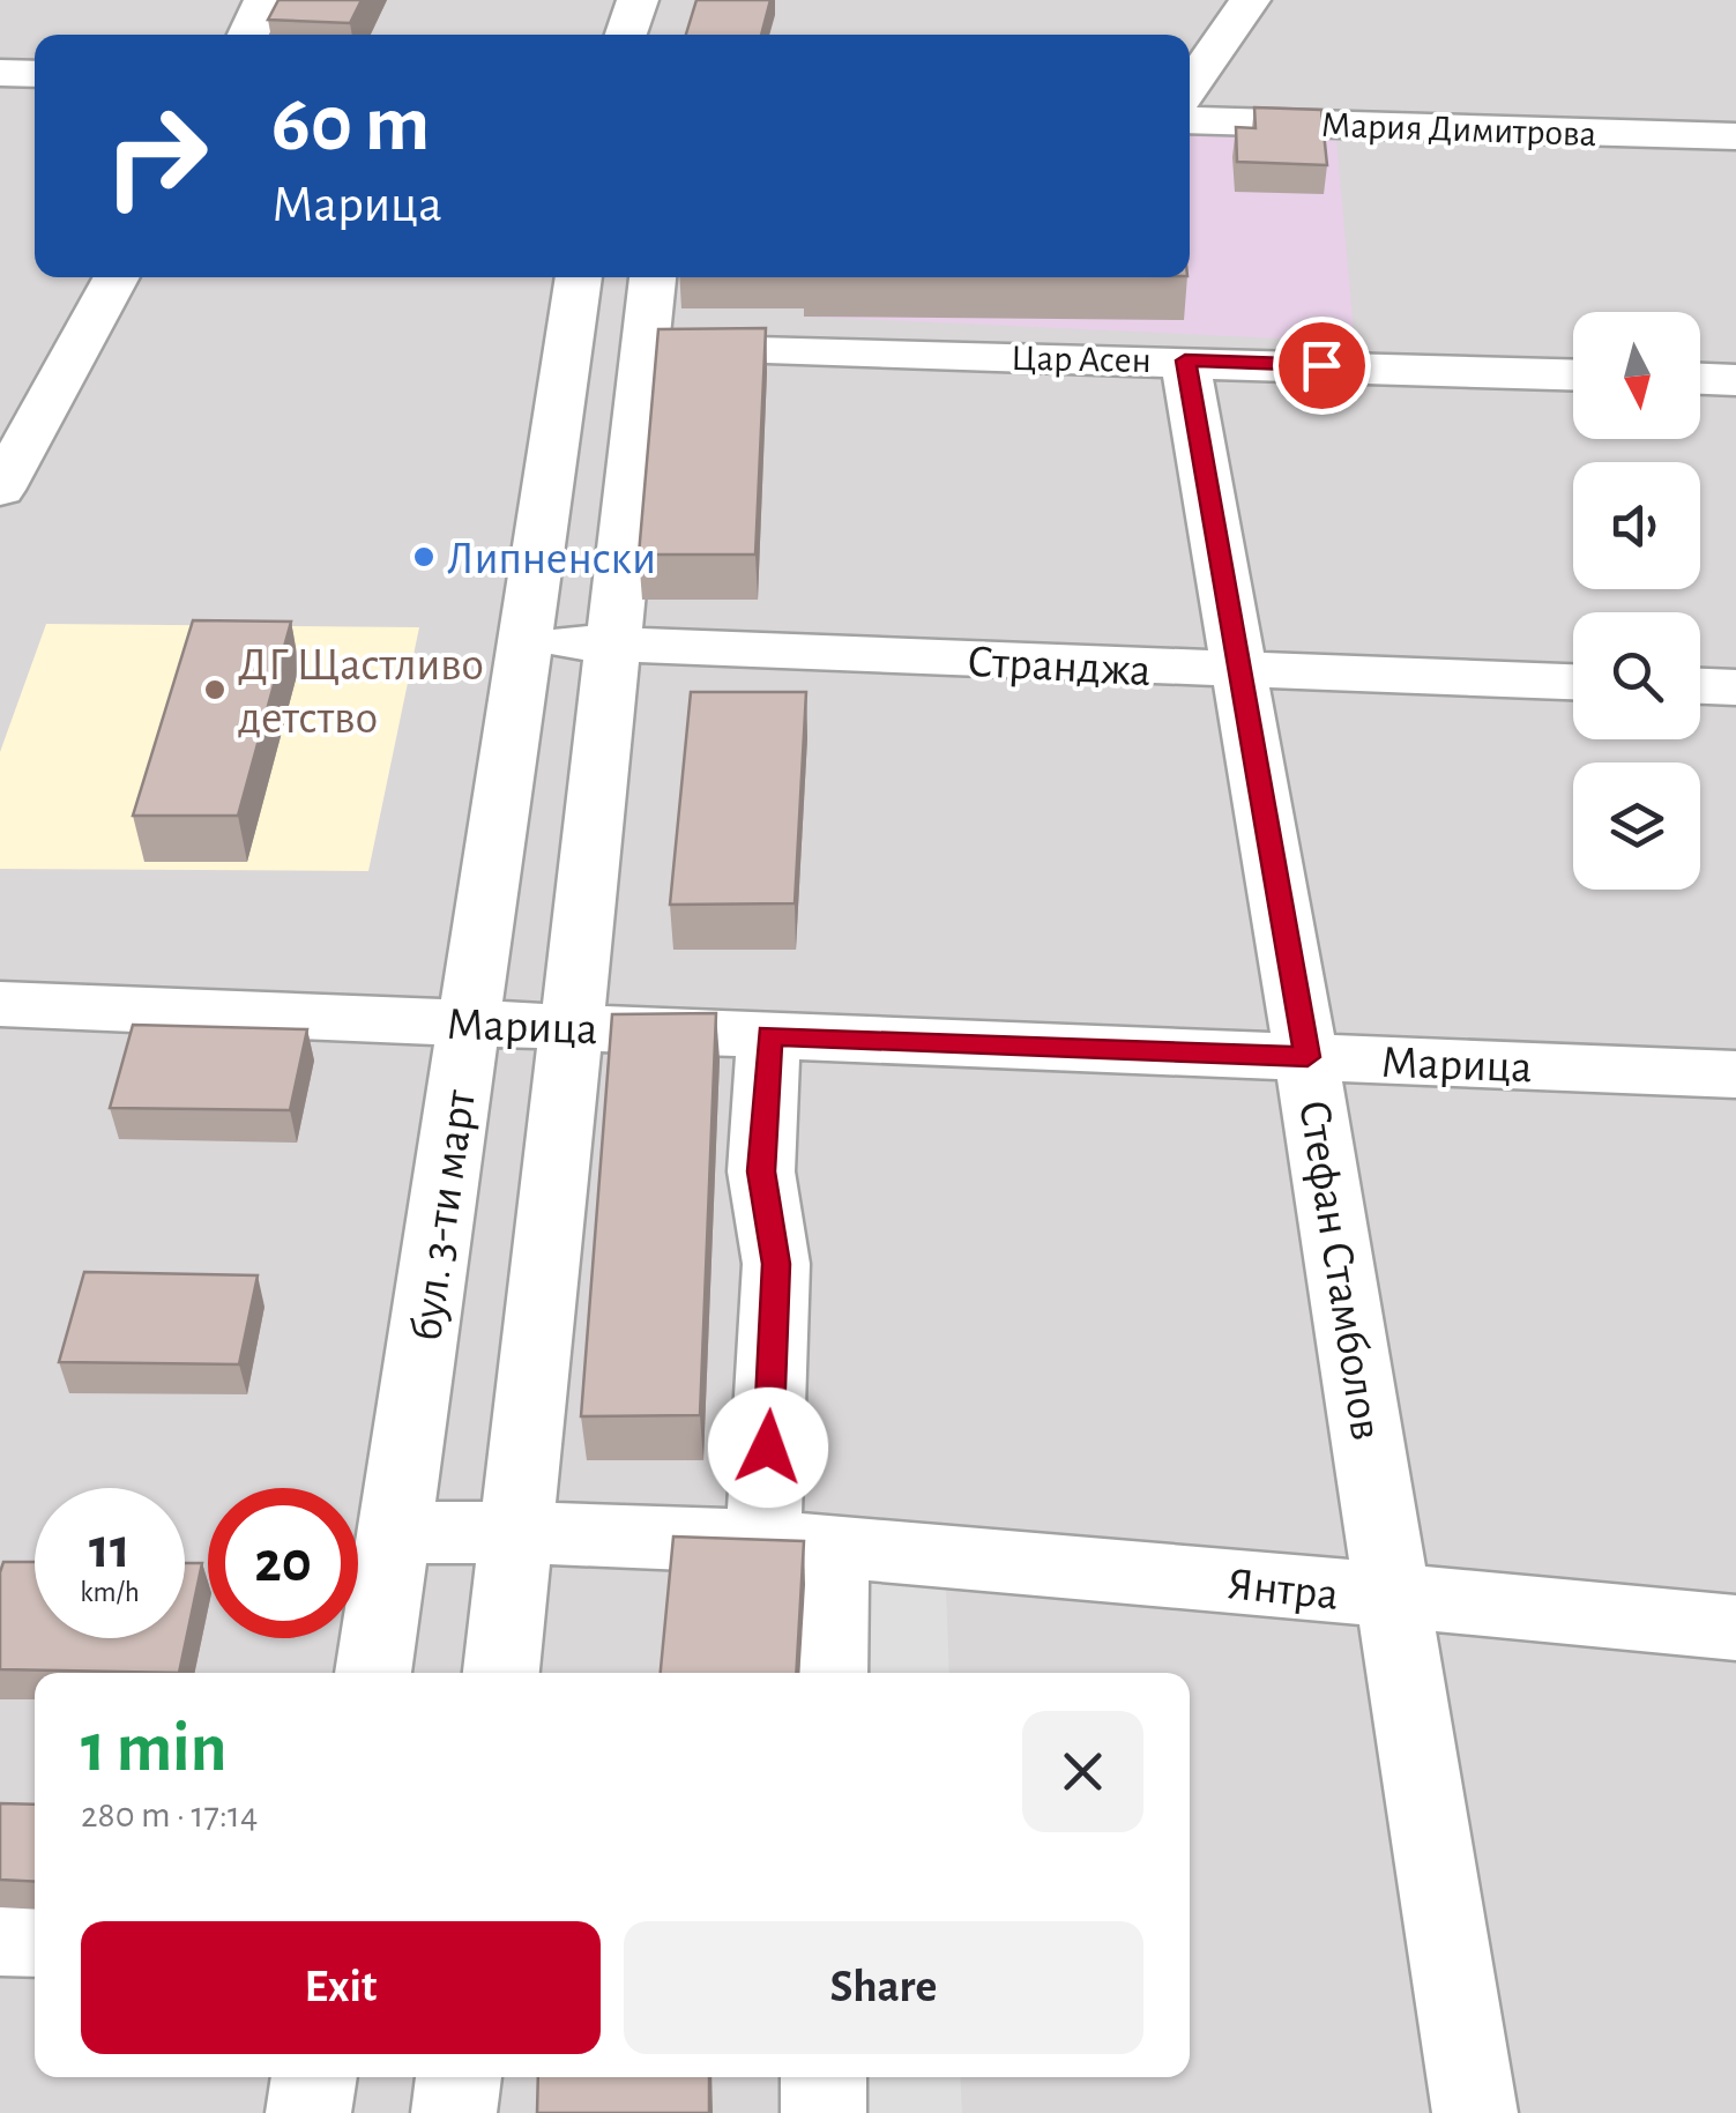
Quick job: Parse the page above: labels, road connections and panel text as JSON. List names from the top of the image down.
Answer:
{
  "streets": {
    "street": [
      "Мария Димитрова",
      "Цар Асен",
      "Странджа",
      "Марица",
      "бул. 3-ти март",
      "Стефан Стамболов",
      "Янтра"
    ]
  },
  "crossings": [
    ["Цар Асен", "бул. 3-ти март"],
    ["Цар Асен", "Стефан Стамболов"],
    ["Странджа", "бул. 3-ти март"],
    ["Странджа", "Стефан Стамболов"],
    ["Марица", "бул. 3-ти март"],
    ["Марица", "Стефан Стамболов"],
    ["бул. 3-ти март", "Янтра"],
    ["Стефан Стамболов", "Янтра"]
  ],
  "places": ["Липненски", "ДГ Щастливо детство"],
  "north": "bottom",
  "page": {
    "turn": ["60 m", "Марица"],
    "speed": "11 km/h",
    "limit": "20",
    "heading": ["1 min", "280 m · 17:14"],
    "buttons": ["Exit", "Share"]
  }
}
